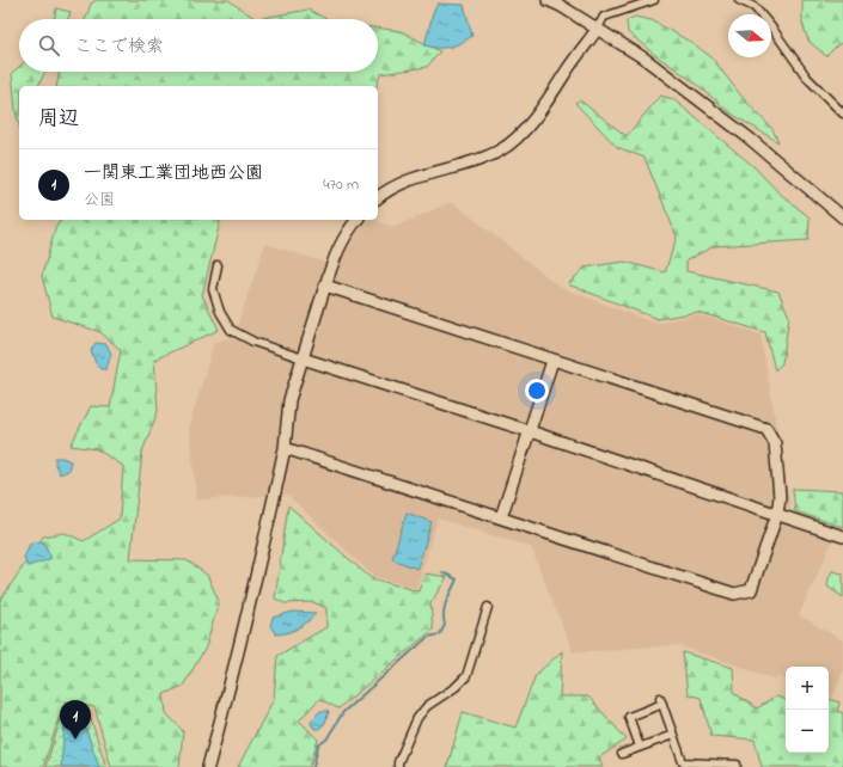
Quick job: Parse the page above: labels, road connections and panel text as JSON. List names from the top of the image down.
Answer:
{
  "north": "right",
  "page": {
    "search": "ここで検索",
    "heading": "周辺",
    "list": [
      {
        "mark": "1",
        "name": "一関東工業団地西公園",
        "note": "公園",
        "value": "470 m"
      }
    ],
    "map_buttons": ["+", "−"],
    "pins": "1"
  }
}
